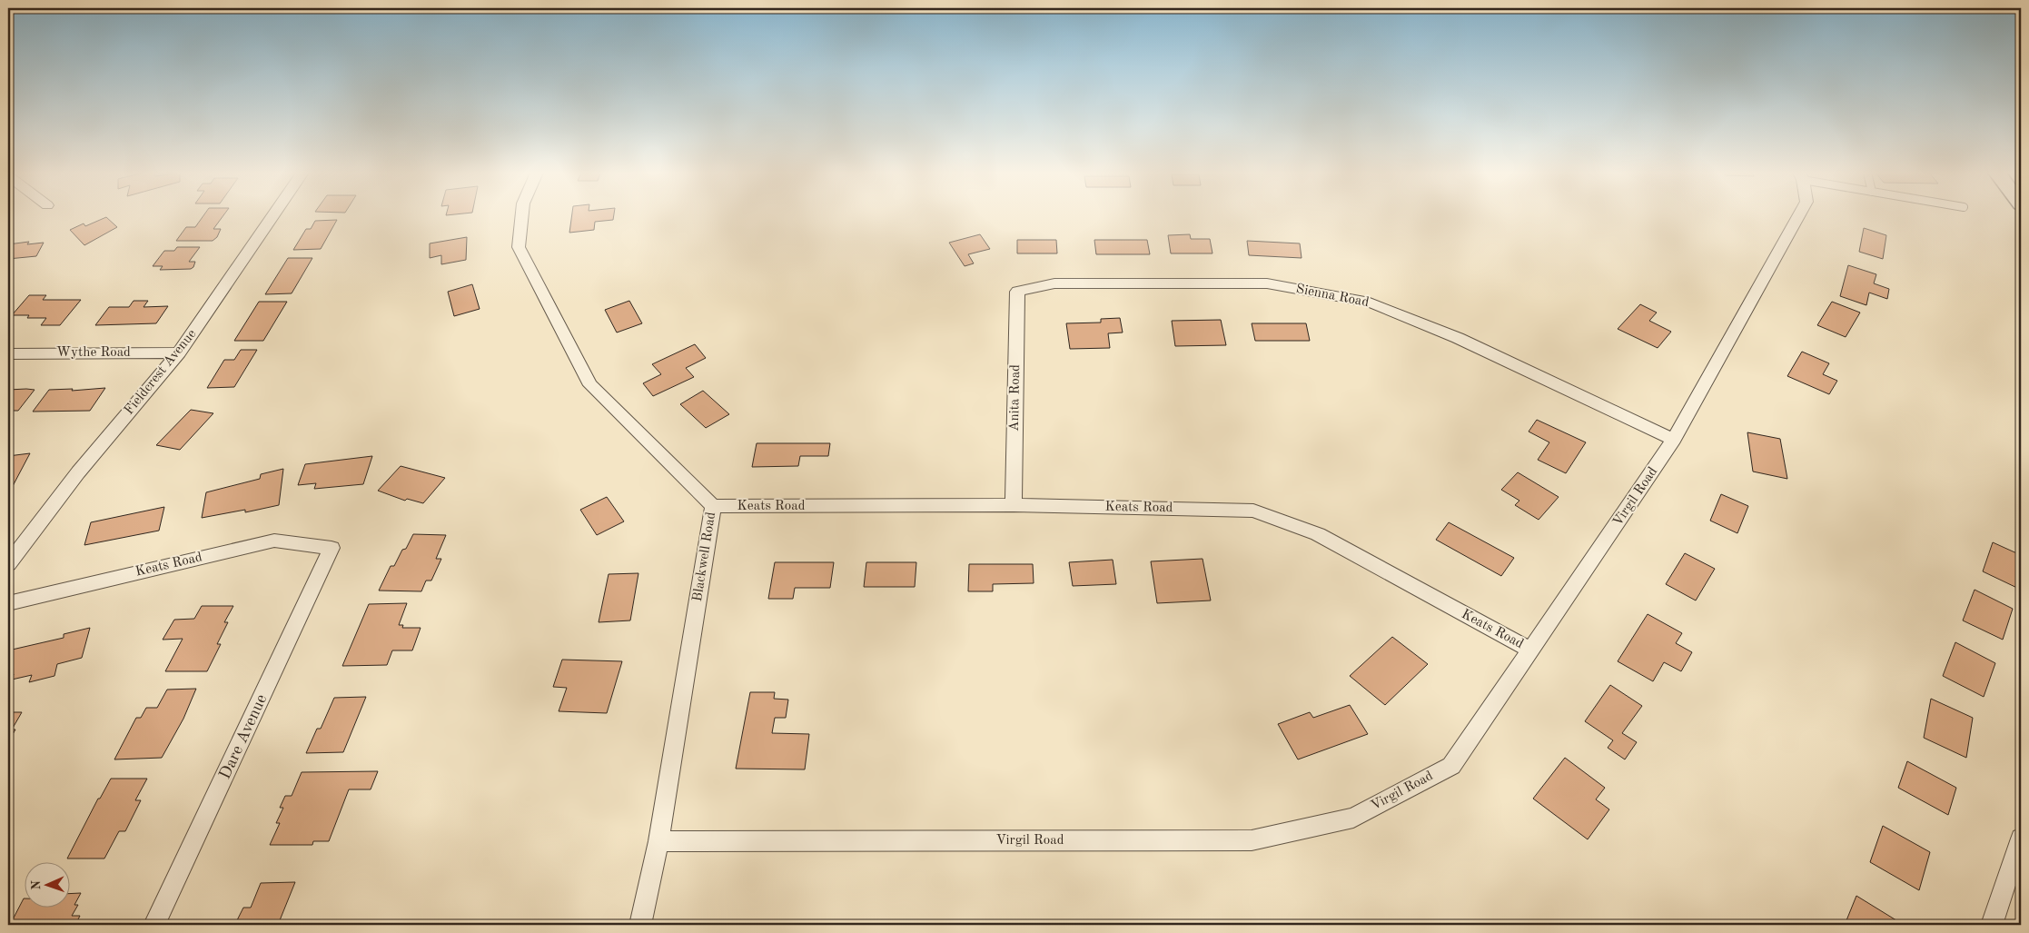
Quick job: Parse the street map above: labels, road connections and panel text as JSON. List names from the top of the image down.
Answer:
{
  "streets": {
    "street": [
      "Sienna Road",
      "Wythe Road",
      "Fieldcrest Avenue",
      "Anita Road",
      "Virgil Road",
      "Keats Road",
      "Blackwell Road",
      "Dare Avenue"
    ]
  },
  "crossings": [
    ["Sienna Road", "Anita Road"],
    ["Sienna Road", "Virgil Road"],
    ["Wythe Road", "Fieldcrest Avenue"],
    ["Anita Road", "Keats Road"],
    ["Virgil Road", "Keats Road"],
    ["Virgil Road", "Blackwell Road"],
    ["Keats Road", "Blackwell Road"],
    ["Keats Road", "Dare Avenue"]
  ],
  "north": "left"
}
